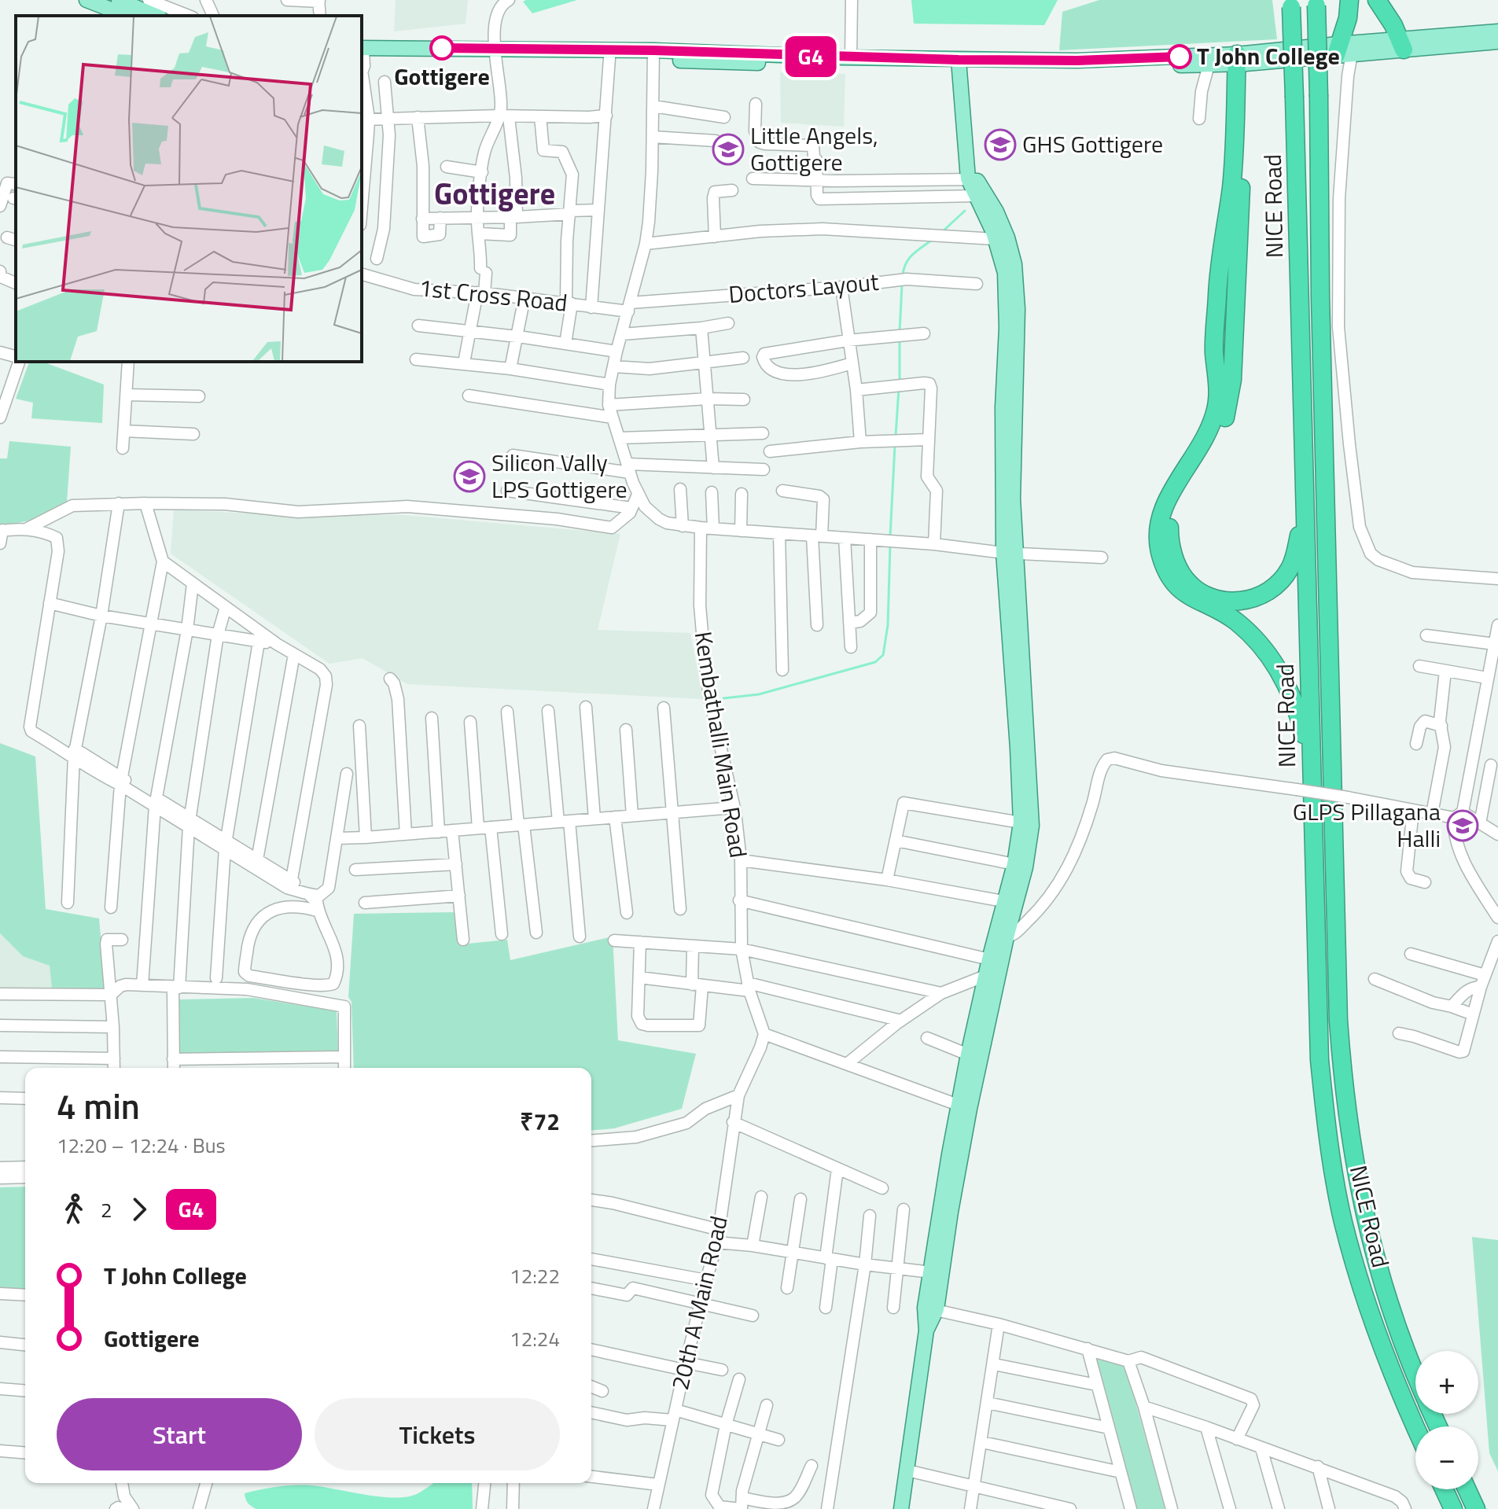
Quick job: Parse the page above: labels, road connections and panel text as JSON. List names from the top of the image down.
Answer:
{
  "streets": {
    "highway": ["NICE Road"],
    "street": [
      "Doctors Layout",
      "1st Cross Road",
      "Kembathalli Main Road",
      "20th A Main Road"
    ]
  },
  "crossings": [
    ["Doctors Layout", "1st Cross Road"]
  ],
  "districts": ["Gottigere"],
  "places": {
    "other": ["Gottigere", "T John College"],
    "school or university": [
      "GHS Gottigere",
      "Little Angels, Gottigere",
      "Silicon Vally LPS Gottigere",
      "GLPS Pillagana Halli"
    ]
  },
  "lines": ["bus line G4"],
  "page": {
    "on_map": "G4",
    "heading": ["4 min", "12:20 – 12:24 · Bus", "₹72"],
    "legs": ["2", "G4"],
    "list": [
      {
        "name": "T John College",
        "value": "12:22"
      },
      {
        "name": "Gottigere",
        "value": "12:24"
      }
    ],
    "map_buttons": ["+", "−"],
    "buttons": ["Start", "Tickets"]
  }
}
